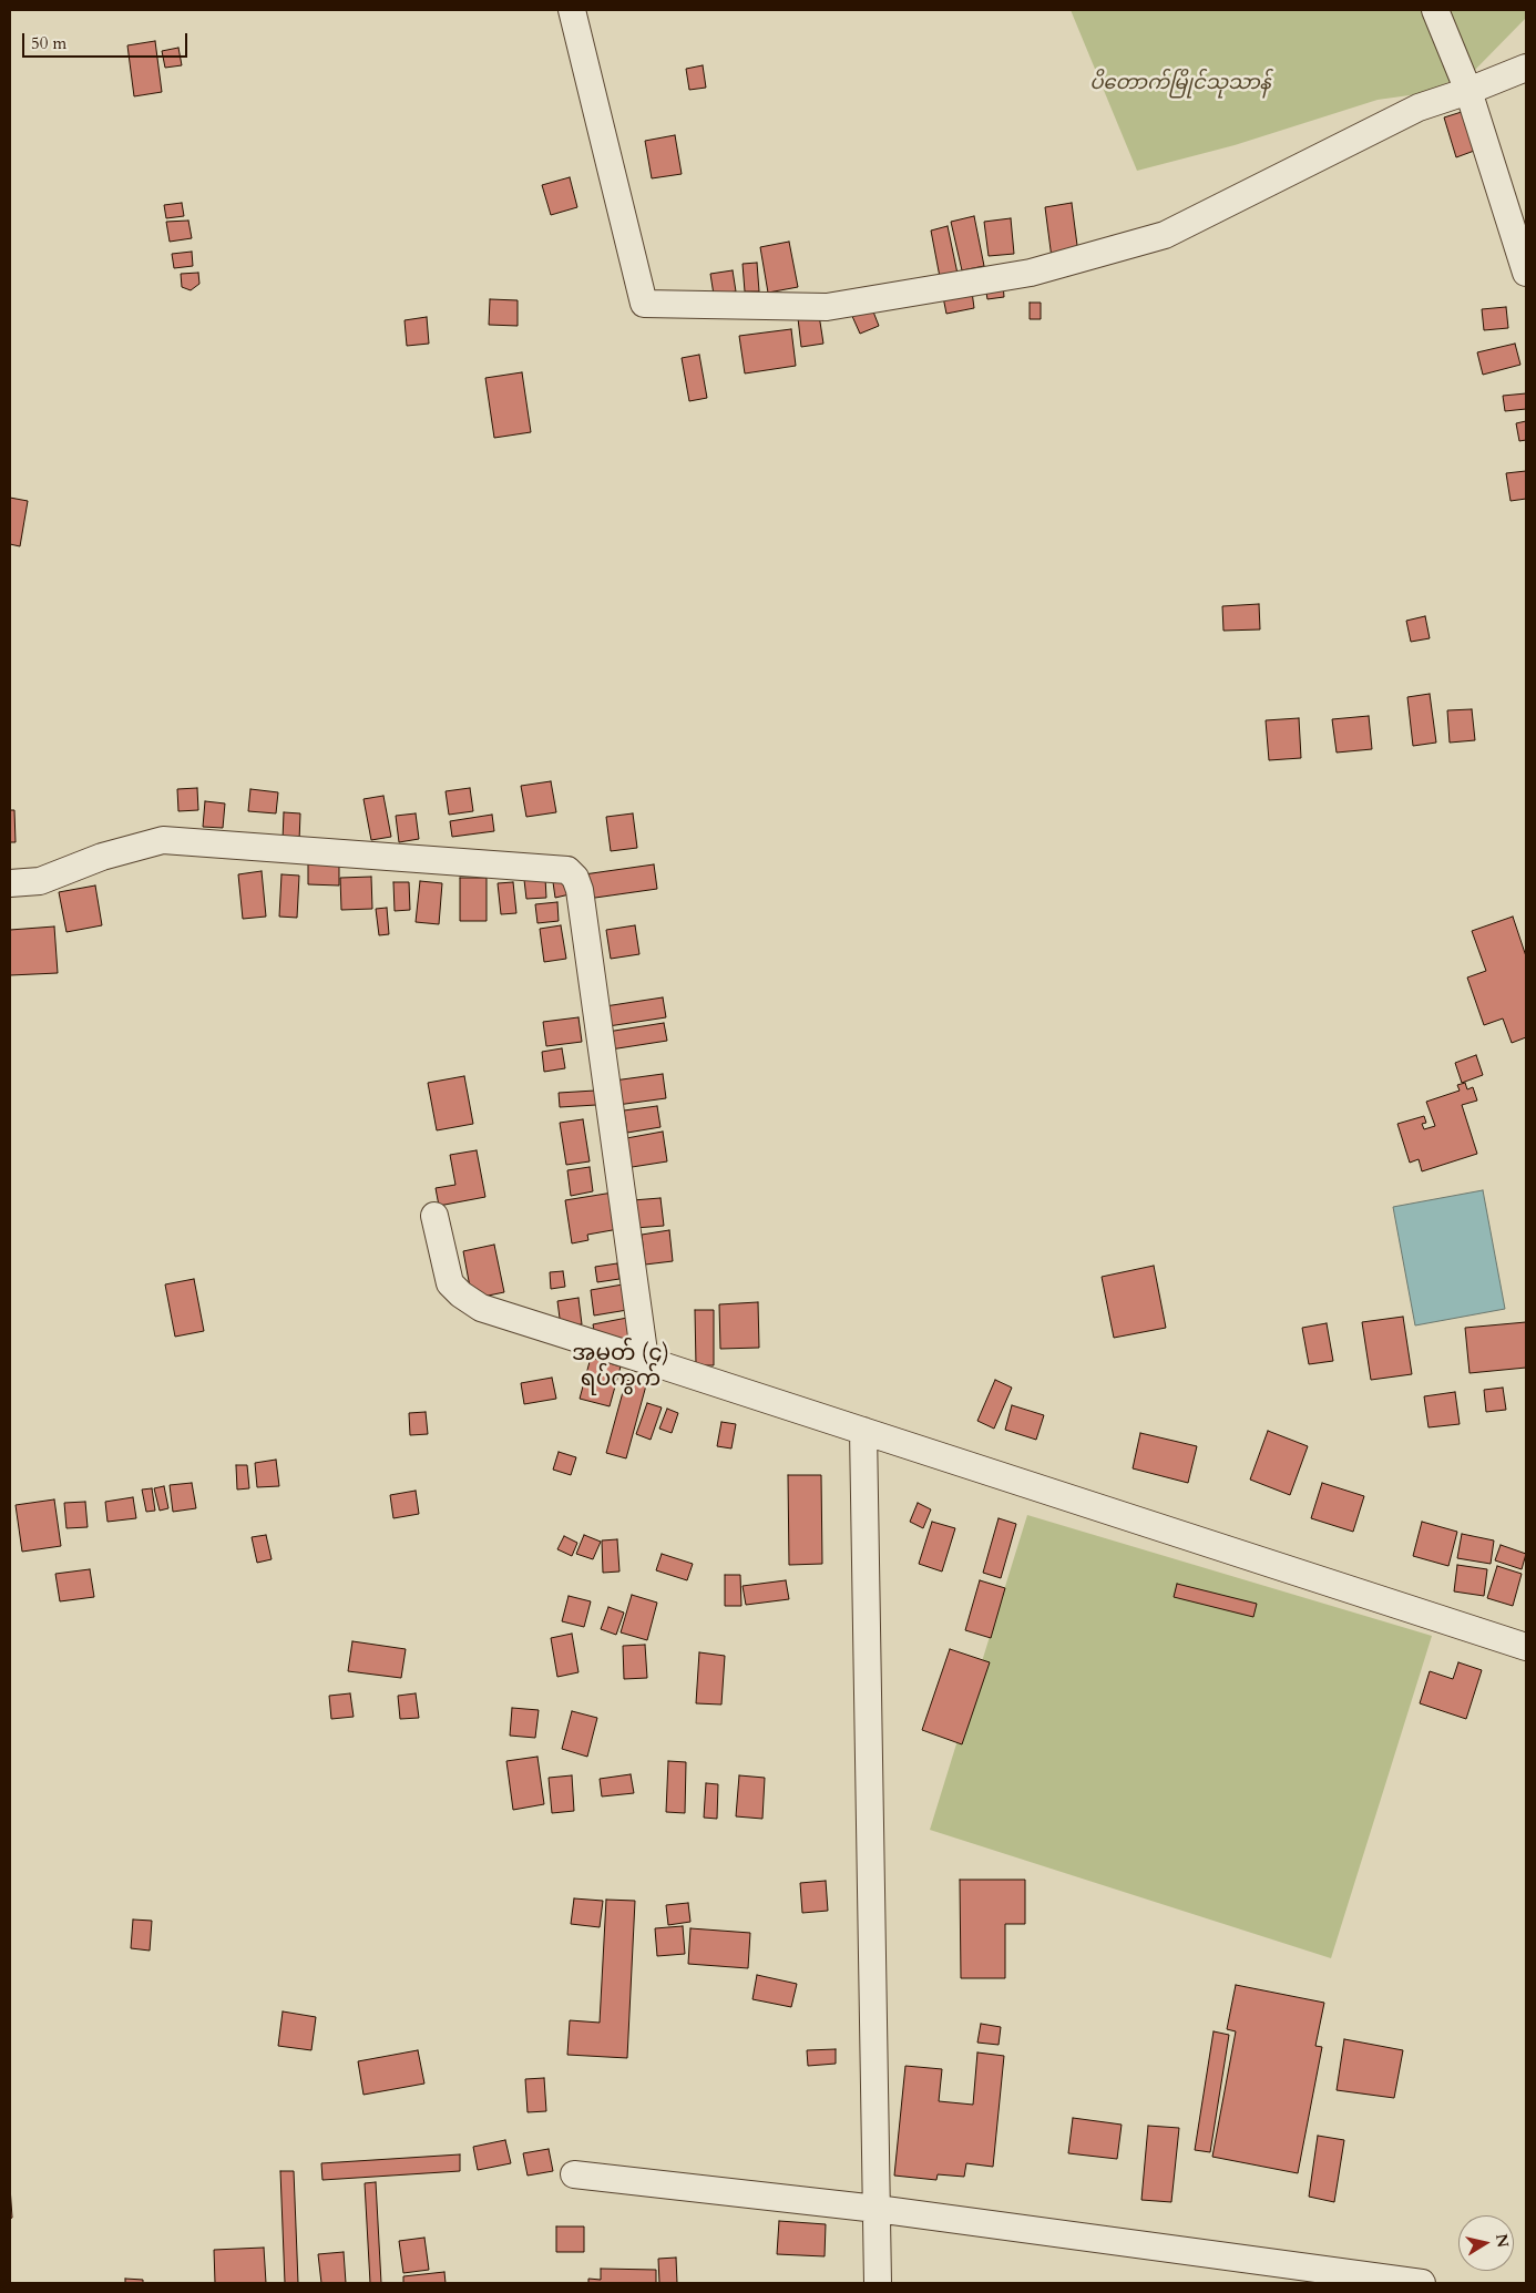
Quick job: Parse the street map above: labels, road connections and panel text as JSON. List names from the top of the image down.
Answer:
{
  "districts": ["အမှတ် (၄) ရပ်ကွက်"],
  "parks": ["ပိတောက်မြိုင်သုသာန်"],
  "scale_bar": "50 m",
  "north": "right"
}
